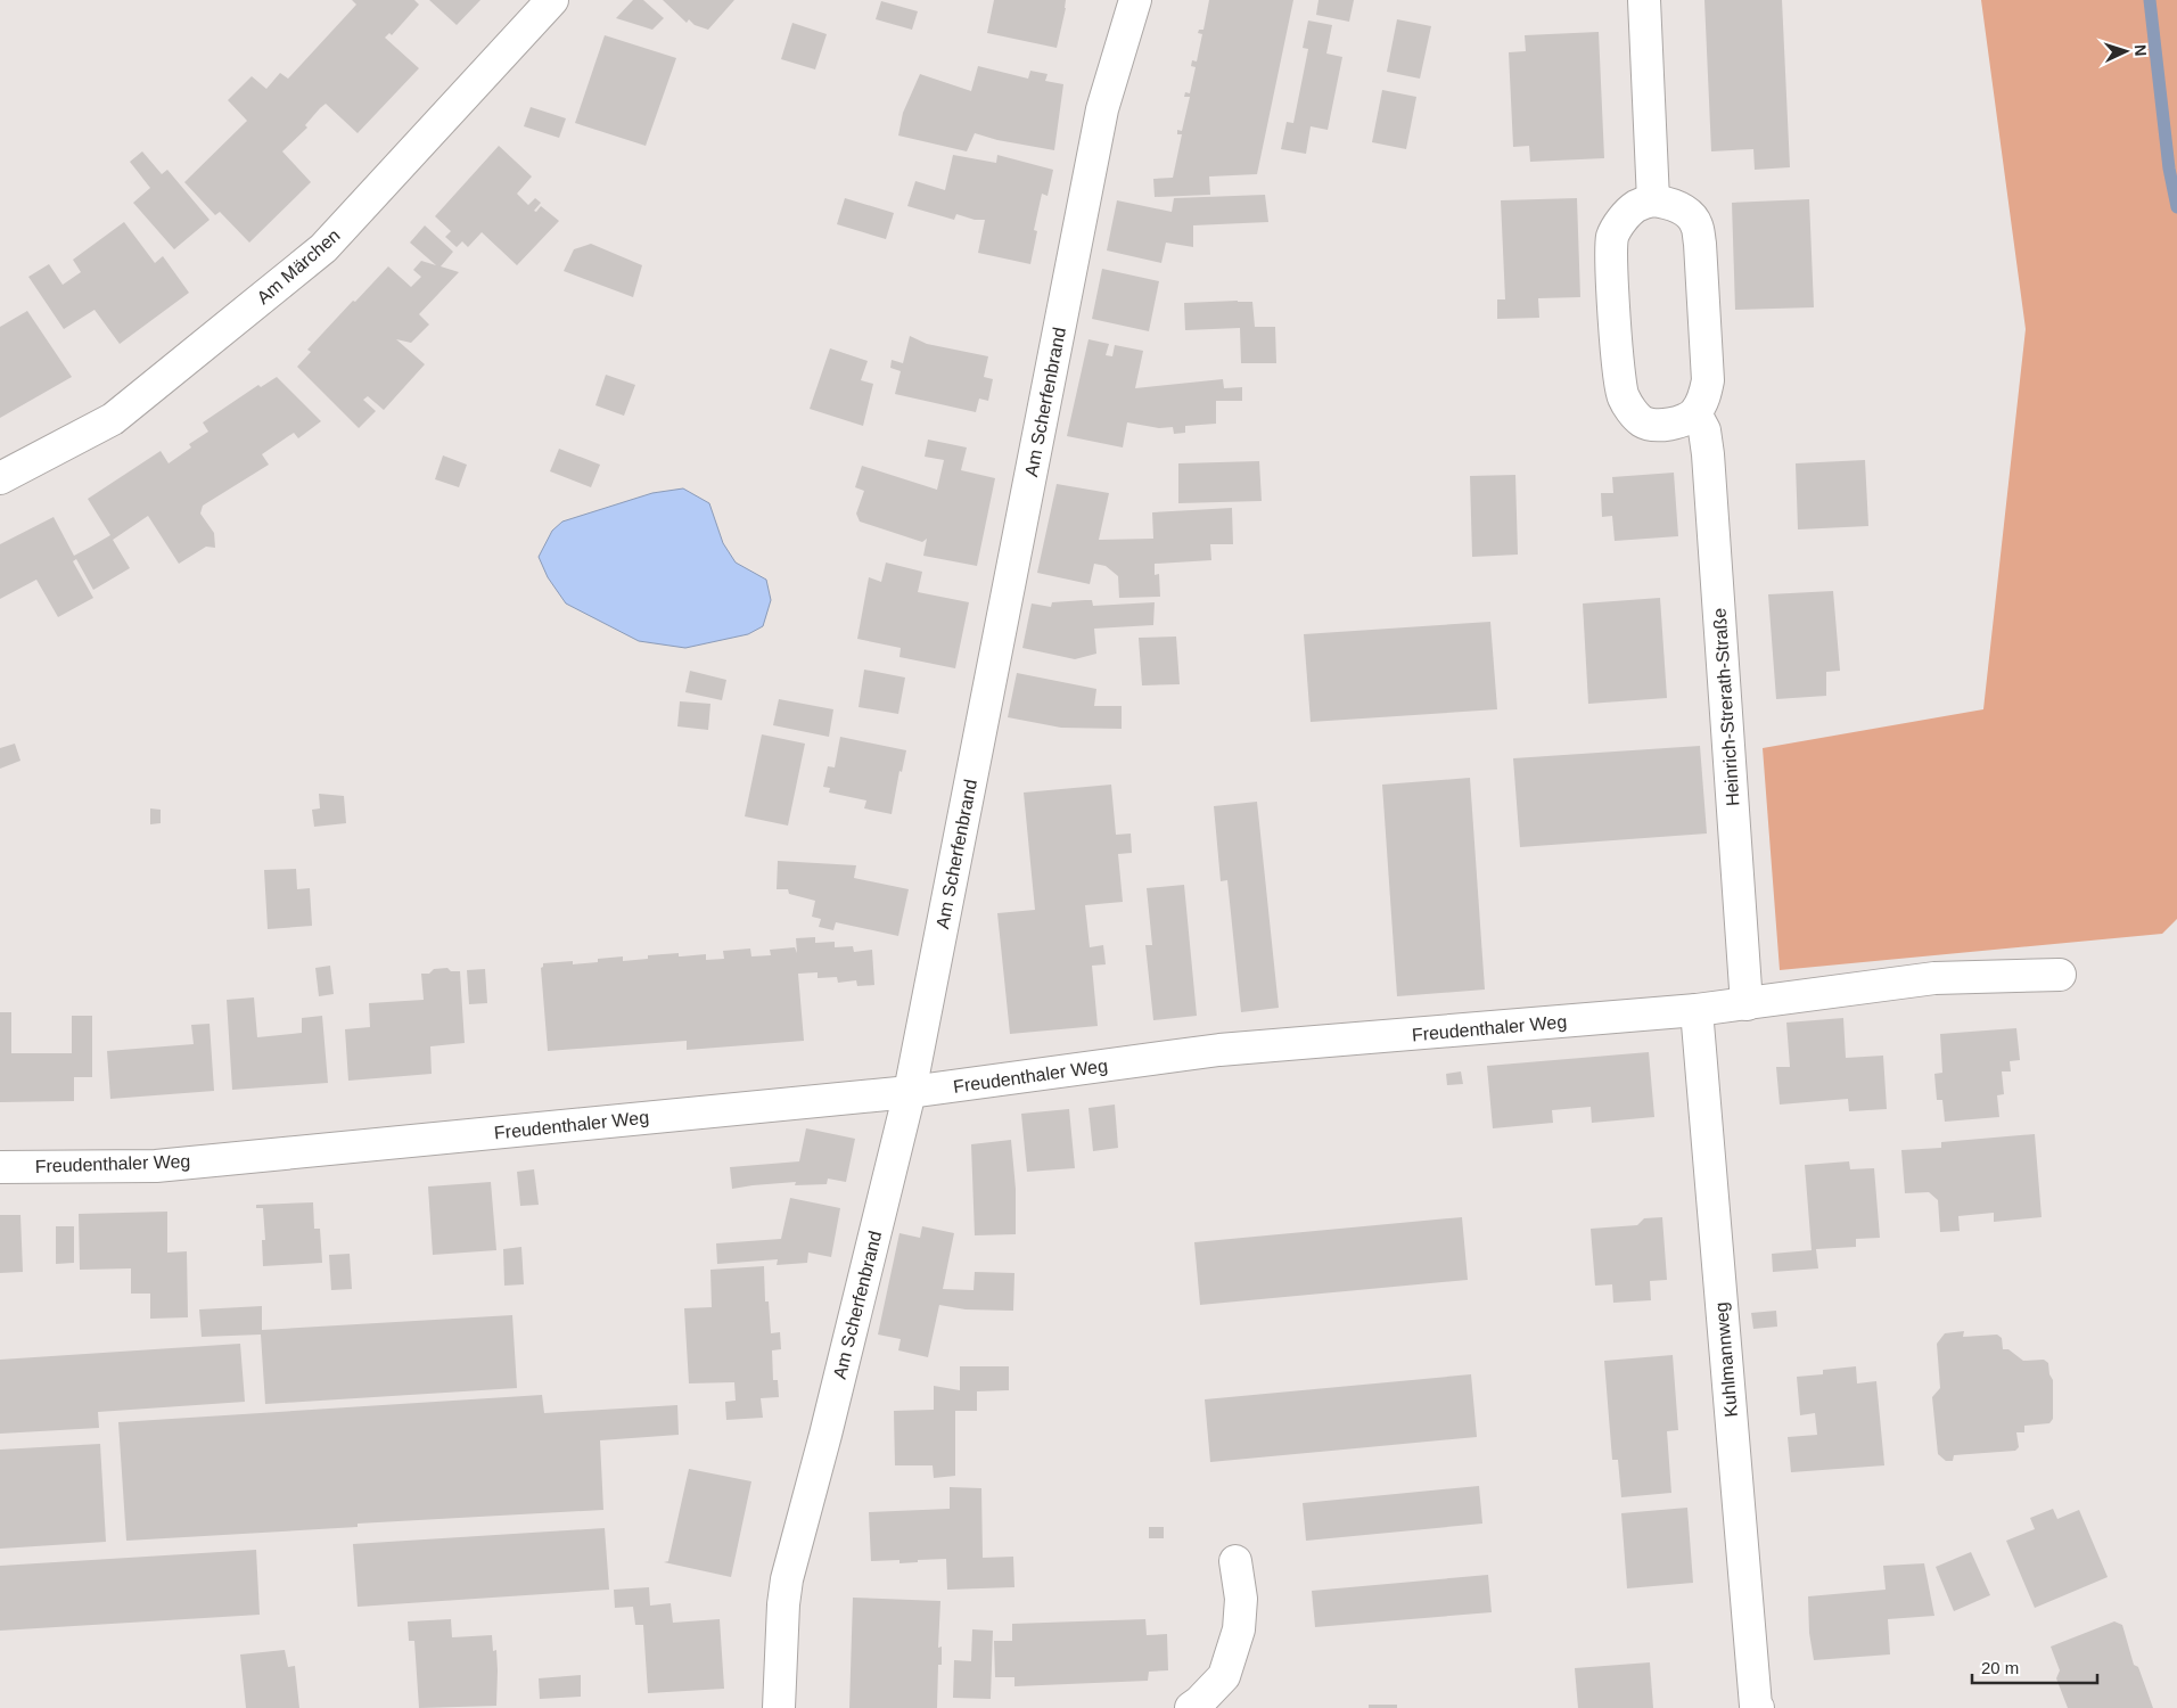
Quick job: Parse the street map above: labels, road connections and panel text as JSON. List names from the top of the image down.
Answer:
{
  "streets": {
    "street": [
      "Am Märchen",
      "Am Scherfenbrand",
      "Heinrich-Strerath-Straße",
      "Freudenthaler Weg",
      "Kuhlmannweg"
    ]
  },
  "crossings": [
    ["Am Scherfenbrand", "Freudenthaler Weg"],
    ["Heinrich-Strerath-Straße", "Freudenthaler Weg"],
    ["Freudenthaler Weg", "Kuhlmannweg"]
  ],
  "scale_bar": "20 m",
  "north": "right"
}
